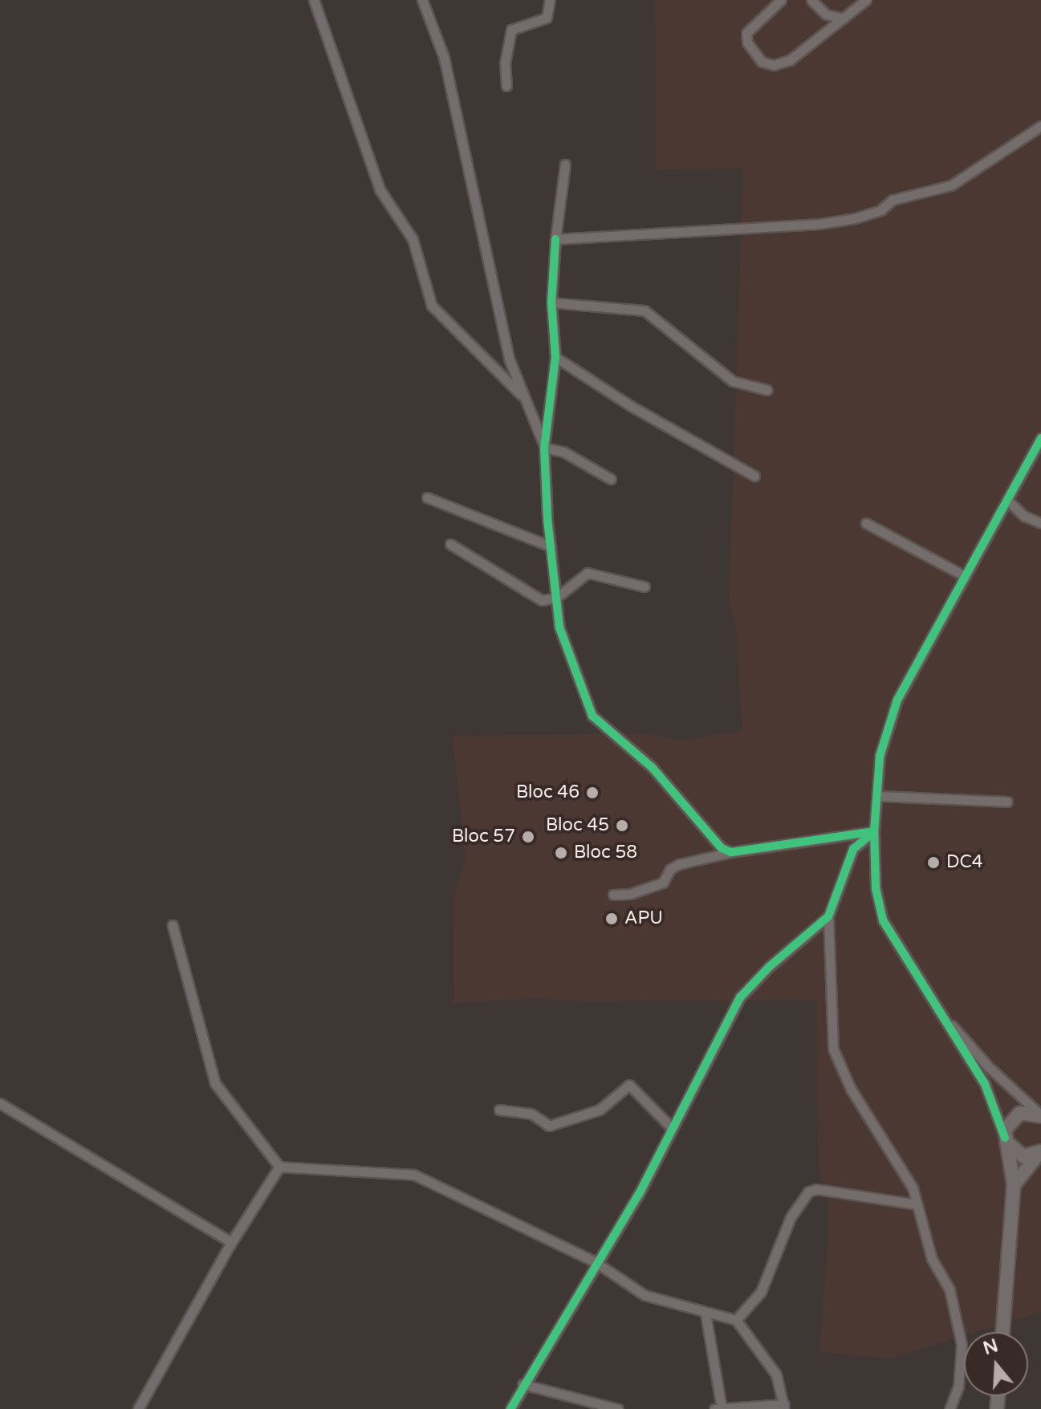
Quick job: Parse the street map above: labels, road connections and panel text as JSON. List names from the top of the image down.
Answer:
{
  "places": [
    "Bloc 46",
    "Bloc 45",
    "Bloc 57",
    "Bloc 58",
    "DC4",
    "APU"
  ],
  "north": "top"
}
